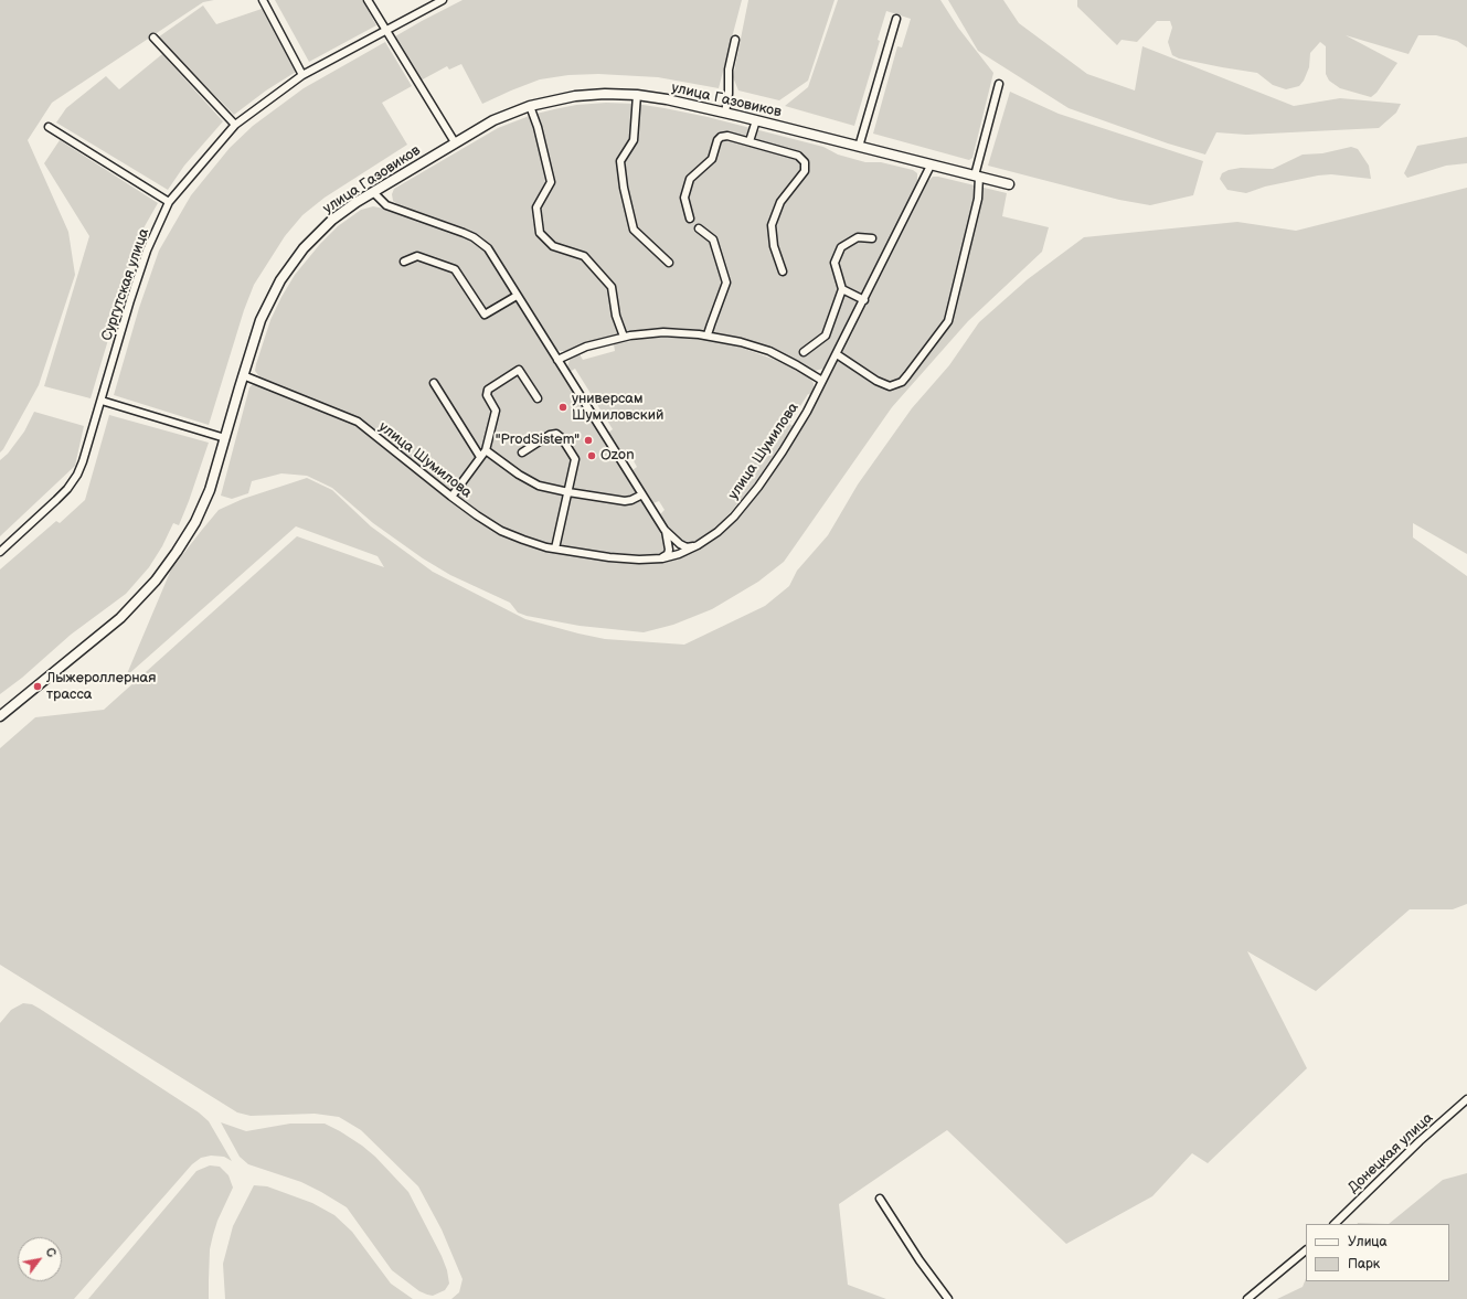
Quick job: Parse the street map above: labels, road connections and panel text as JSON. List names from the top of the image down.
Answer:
{
  "streets": {
    "street": [
      "улица Газовиков",
      "Сургутская улица",
      "улица Шумилова",
      "Донецкая улица"
    ]
  },
  "crossings": [
    ["улица Газовиков", "улица Шумилова"]
  ],
  "places": [
    "универсам Шумиловский",
    "\"ProdSistem\"",
    "Ozon",
    "Лыжероллерная трасса"
  ],
  "legend": ["Улица", "Парк"],
  "north": "top right"
}
